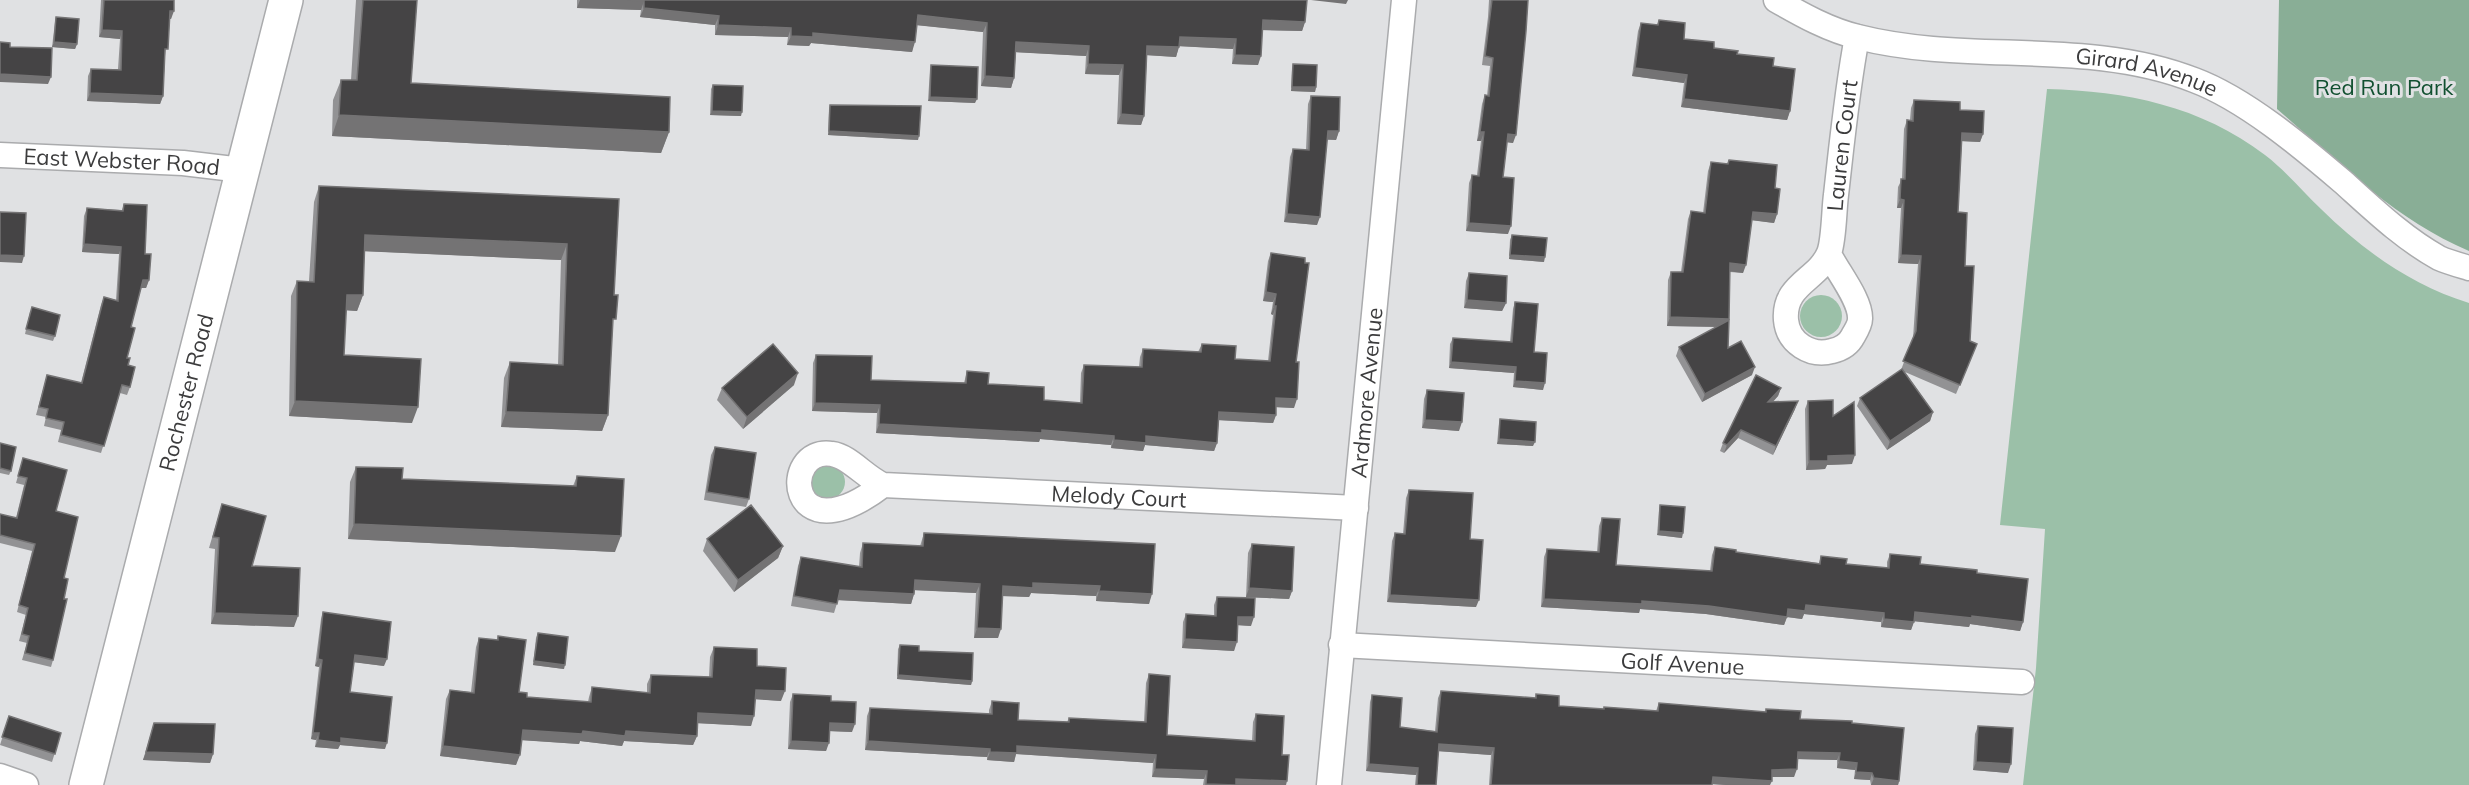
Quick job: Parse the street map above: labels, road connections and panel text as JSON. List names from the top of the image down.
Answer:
{
  "streets": {
    "main road": ["Rochester Road"],
    "street": [
      "Girard Avenue",
      "Lauren Court",
      "East Webster Road",
      "Ardmore Avenue",
      "Melody Court",
      "Golf Avenue"
    ]
  },
  "crossings": [
    ["Girard Avenue", "Lauren Court"],
    ["East Webster Road", "Rochester Road"],
    ["Ardmore Avenue", "Melody Court"],
    ["Ardmore Avenue", "Golf Avenue"]
  ],
  "parks": ["Red Run Park"]
}
